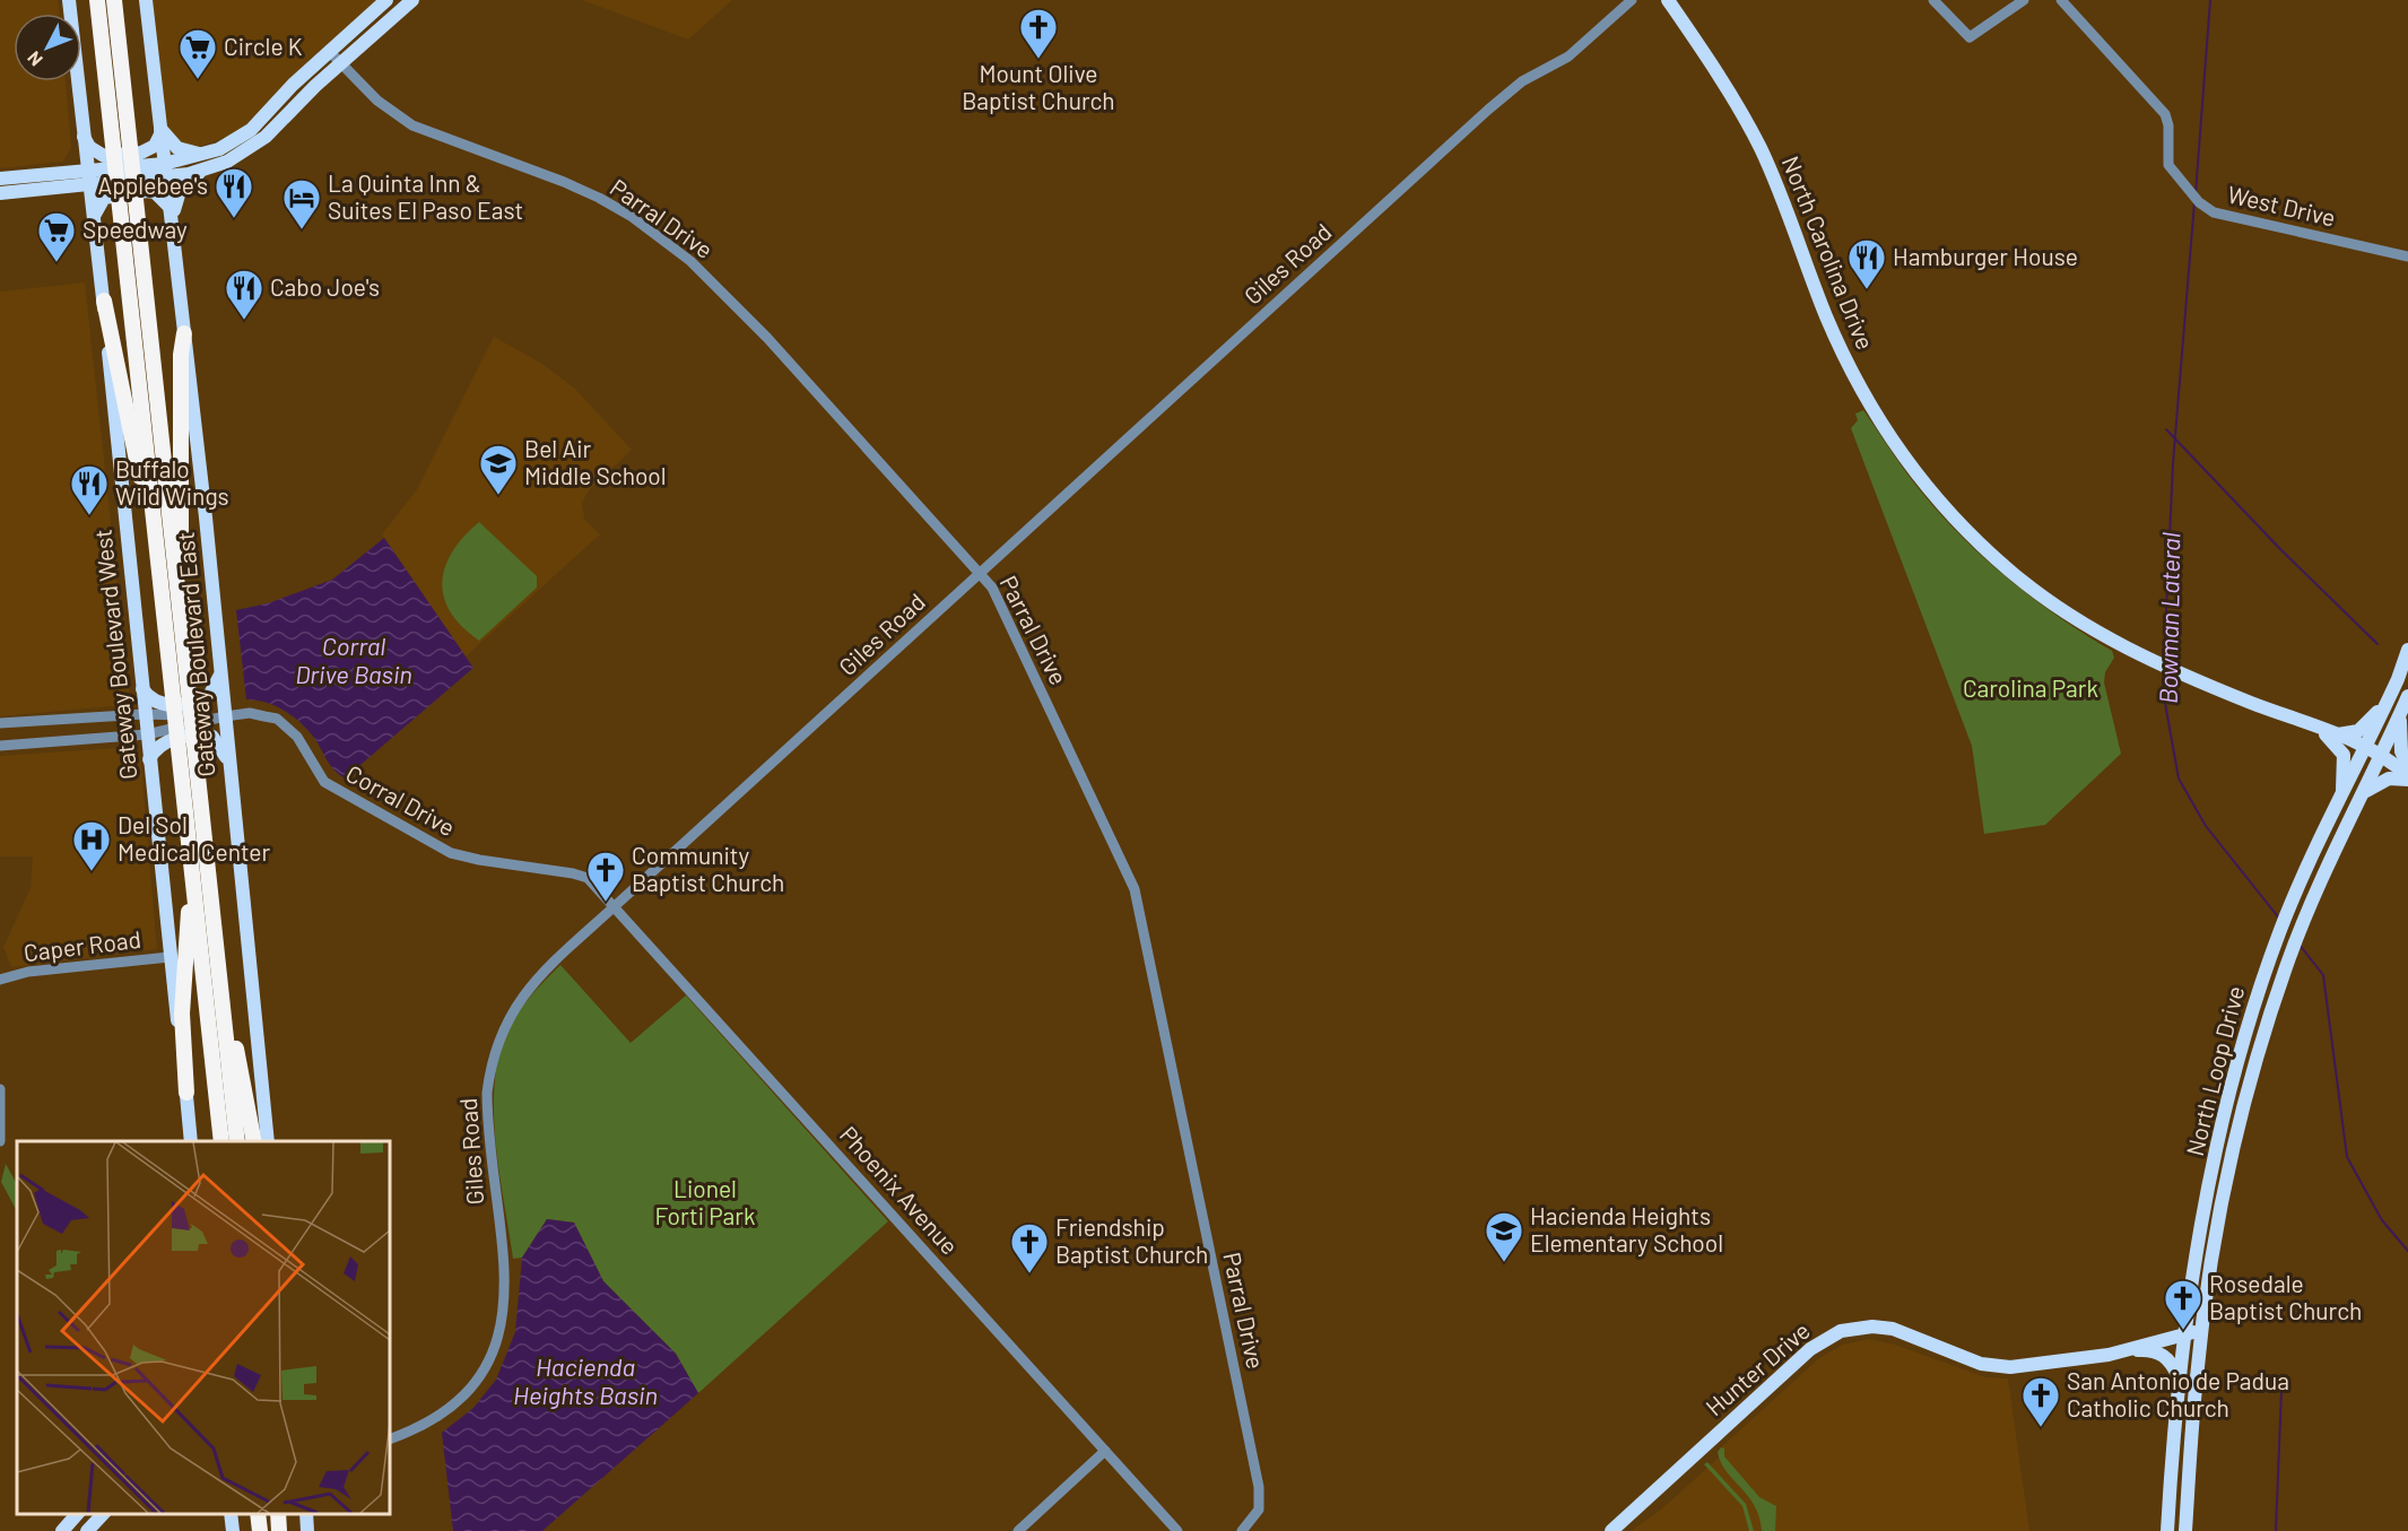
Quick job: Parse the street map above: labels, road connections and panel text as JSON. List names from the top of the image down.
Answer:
{
  "streets": {
    "main road": [
      "North Carolina Drive",
      "Gateway Boulevard West",
      "Gateway Boulevard East",
      "North Loop Drive",
      "Hunter Drive"
    ],
    "street": [
      "West Drive",
      "Parral Drive",
      "Giles Road",
      "Corral Drive",
      "Caper Road",
      "Phoenix Avenue"
    ]
  },
  "crossings": [
    ["Parral Drive", "Giles Road"],
    ["North Carolina Drive", "North Loop Drive"],
    ["Giles Road", "Phoenix Avenue"],
    ["Gateway Boulevard West", "Caper Road"],
    ["Gateway Boulevard East", "Corral Drive"],
    ["Corral Drive", "Phoenix Avenue"],
    ["North Loop Drive", "Hunter Drive"]
  ],
  "water": ["Bowman Lateral", "Corral Drive Basin", "Hacienda Heights Basin"],
  "parks": ["Carolina Park", "Lionel Forti Park"],
  "places": {
    "church": [
      "Mount Olive Baptist Church",
      "Community Baptist Church",
      "Friendship Baptist Church",
      "Rosedale Baptist Church",
      "San Antonio de Padua Catholic Church"
    ],
    "supermarket": ["Circle K", "Speedway"],
    "restaurant": [
      "Applebee's",
      "Hamburger House",
      "Cabo Joe's",
      "Buffalo Wild Wings"
    ],
    "hotel": ["La Quinta Inn & Suites El Paso East"],
    "school or university": ["Bel Air Middle School", "Hacienda Heights Elementary School"],
    "hospital": ["Del Sol Medical Center"]
  },
  "north": "bottom left"
}
